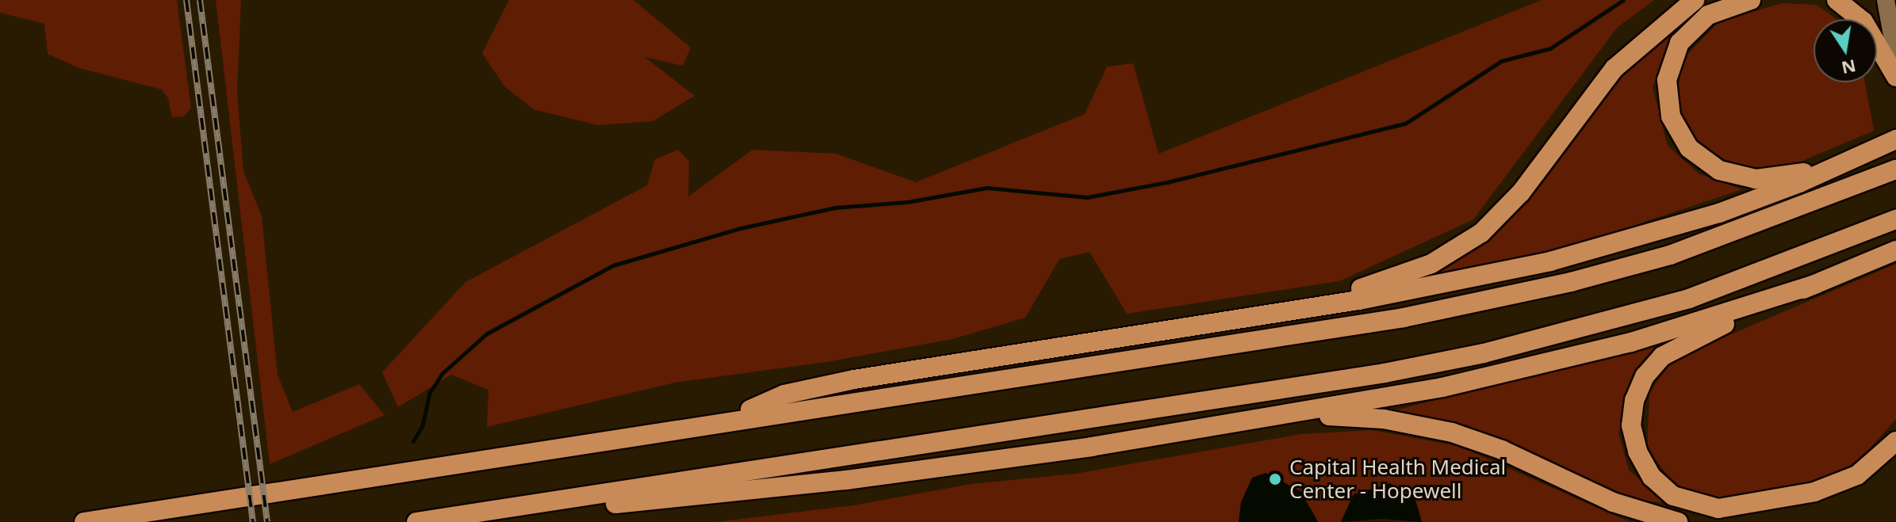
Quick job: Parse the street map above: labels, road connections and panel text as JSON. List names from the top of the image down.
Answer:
{
  "places": ["Capital Health Medical Center - Hopewell"],
  "north": "bottom"
}
